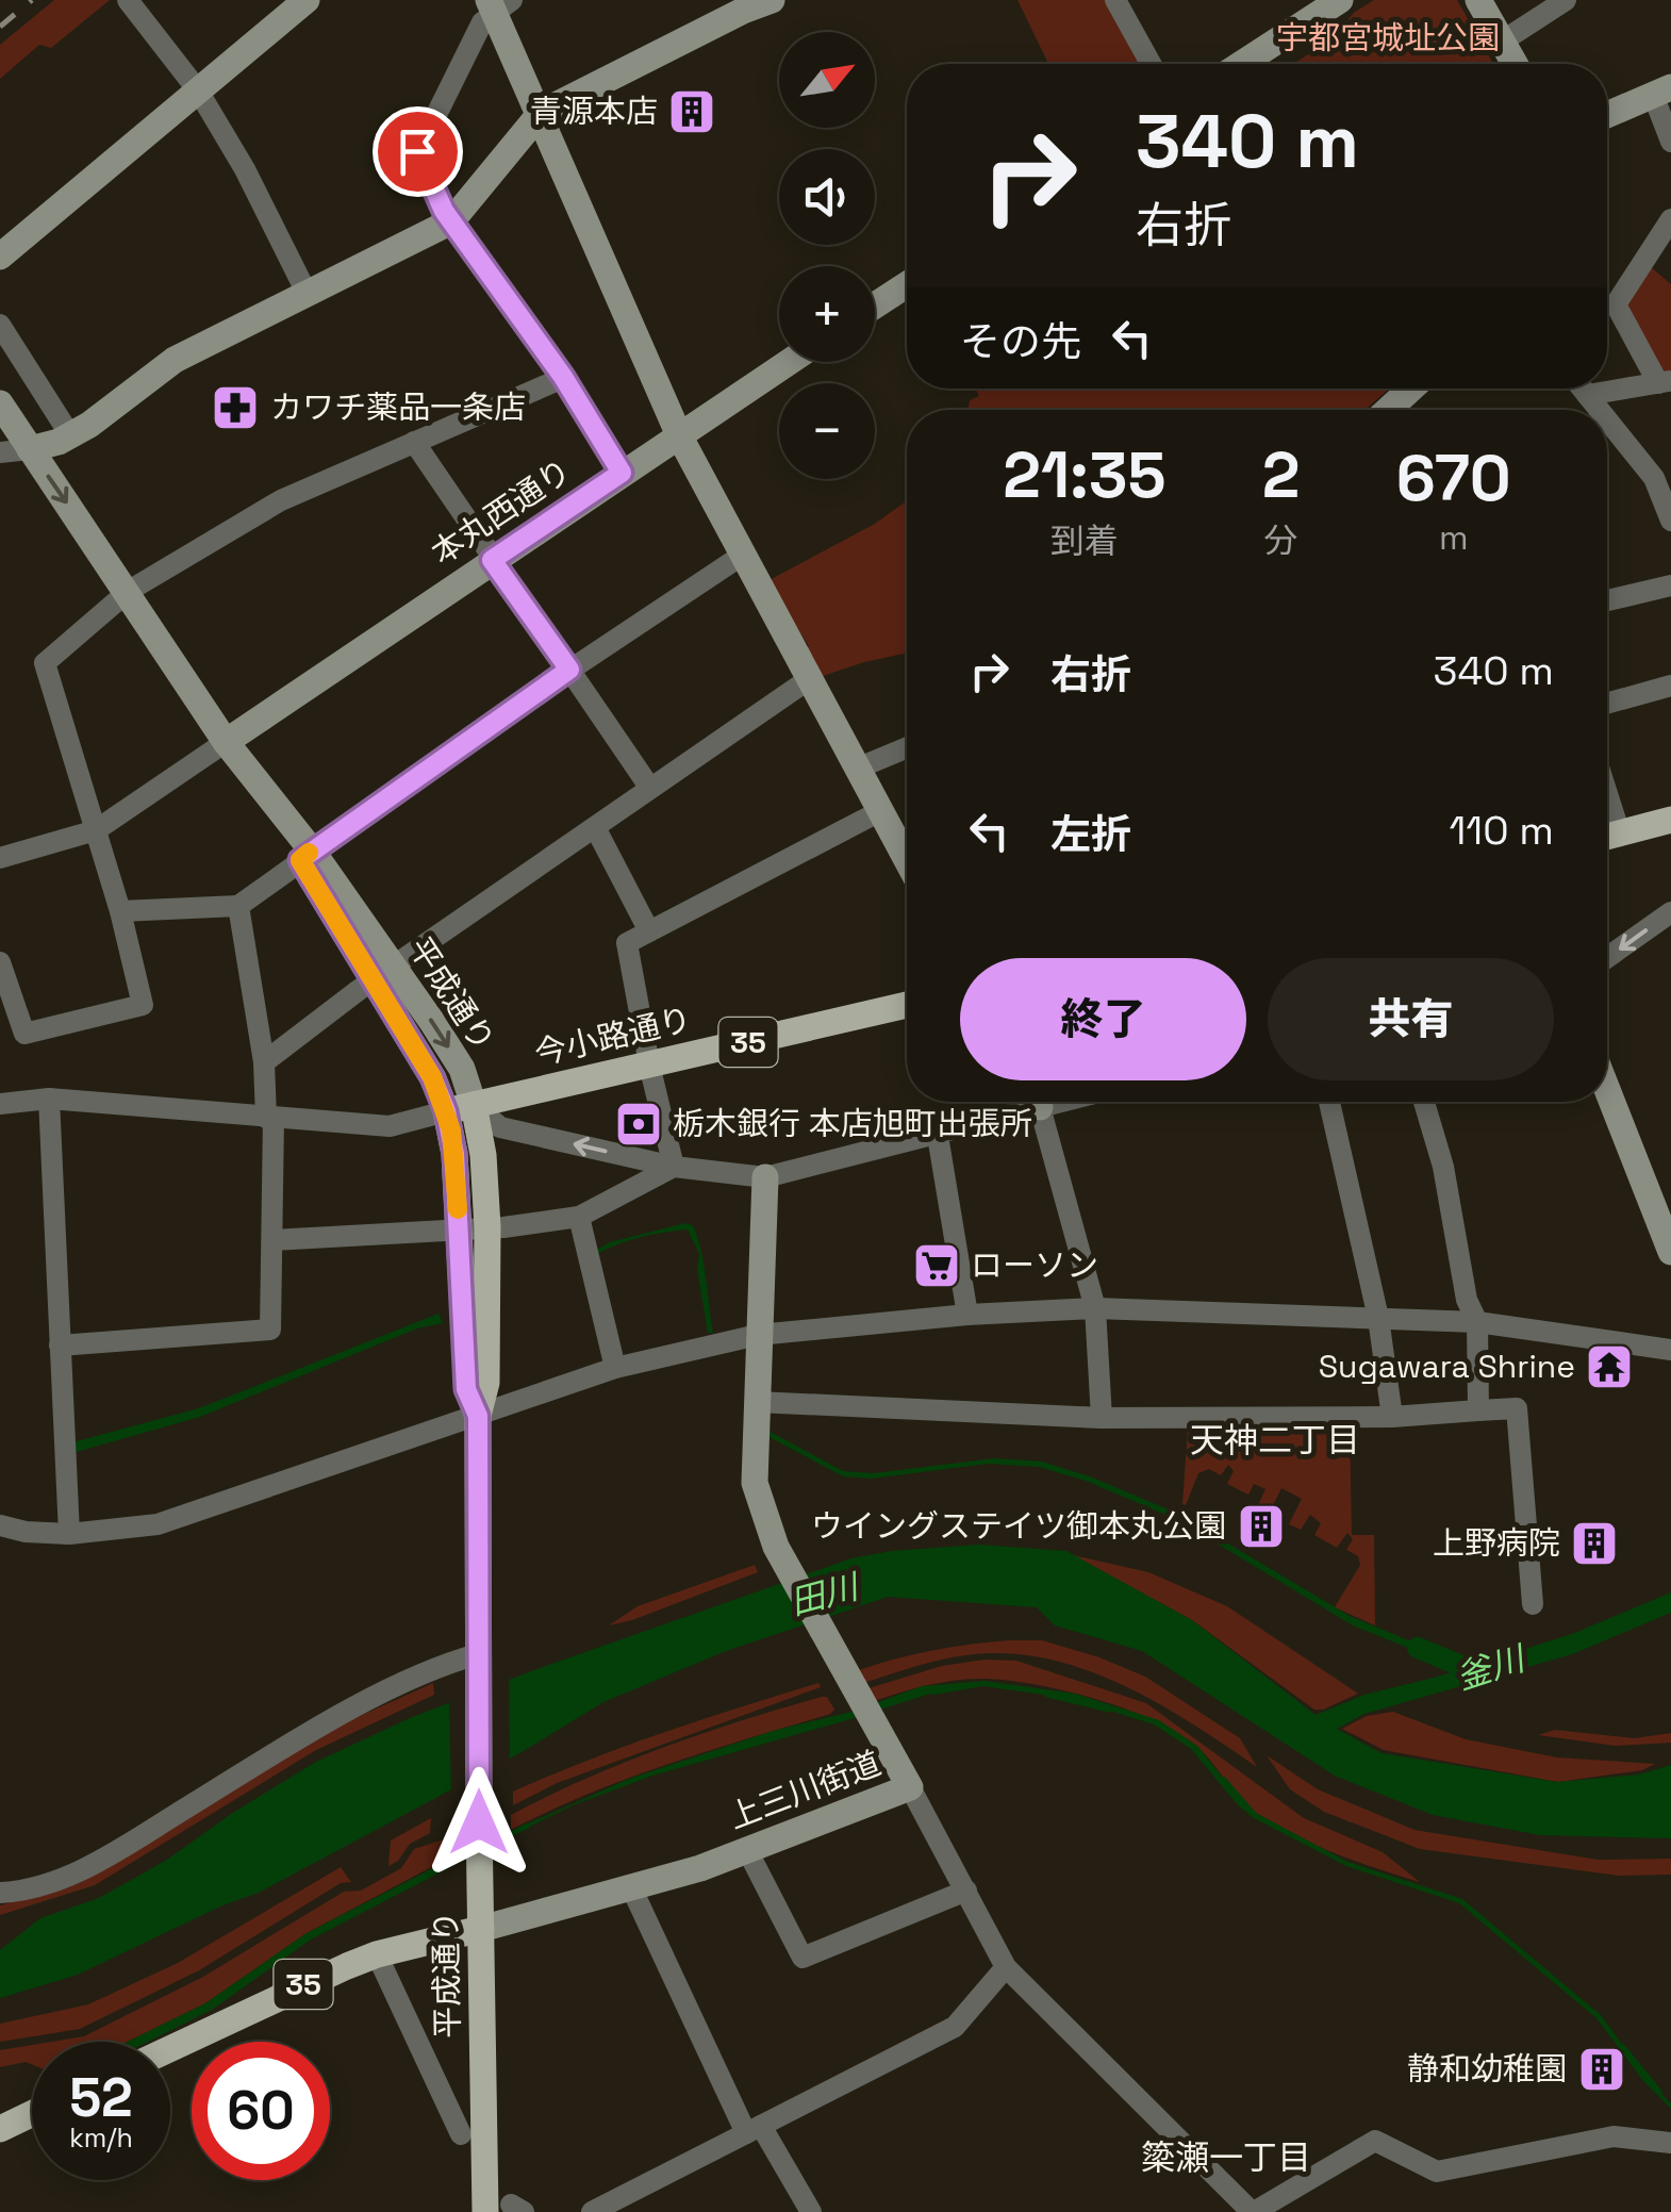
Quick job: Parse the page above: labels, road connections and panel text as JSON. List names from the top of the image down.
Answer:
{
  "streets": {
    "main road": [
      "平成通り",
      "今小路通り",
      "35",
      "上三川街道"
    ],
    "street": ["本丸西通り"]
  },
  "crossings": [
    ["本丸西通り", "平成通り"],
    ["平成通り", "今小路通り"],
    ["平成通り", "上三川街道"]
  ],
  "districts": ["天神二丁目", "簗瀬一丁目"],
  "water": ["田川", "釜川"],
  "parks": ["宇都宮城址公園"],
  "places": {
    "building": [
      "青源本店",
      "ウイングステイツ御本丸公園",
      "上野病院",
      "静和幼稚園"
    ],
    "pharmacy": ["カワチ薬品一条店"],
    "bank": ["栃木銀行 本店旭町出張所"],
    "supermarket": ["ローソン"],
    "temple": ["Sugawara Shrine"]
  },
  "north": "top right",
  "page": {
    "map_buttons": ["+", "−"],
    "turn": ["340 m", "右折"],
    "then": "その先",
    "eta": [
      "21:35",
      "到着",
      "2",
      "分",
      "670",
      "m"
    ],
    "list": [
      {
        "name": "右折",
        "value": "340 m"
      },
      {
        "name": "左折",
        "value": "110 m"
      }
    ],
    "buttons": ["終了", "共有"],
    "speed": "52 km/h",
    "limit": "60"
  }
}
